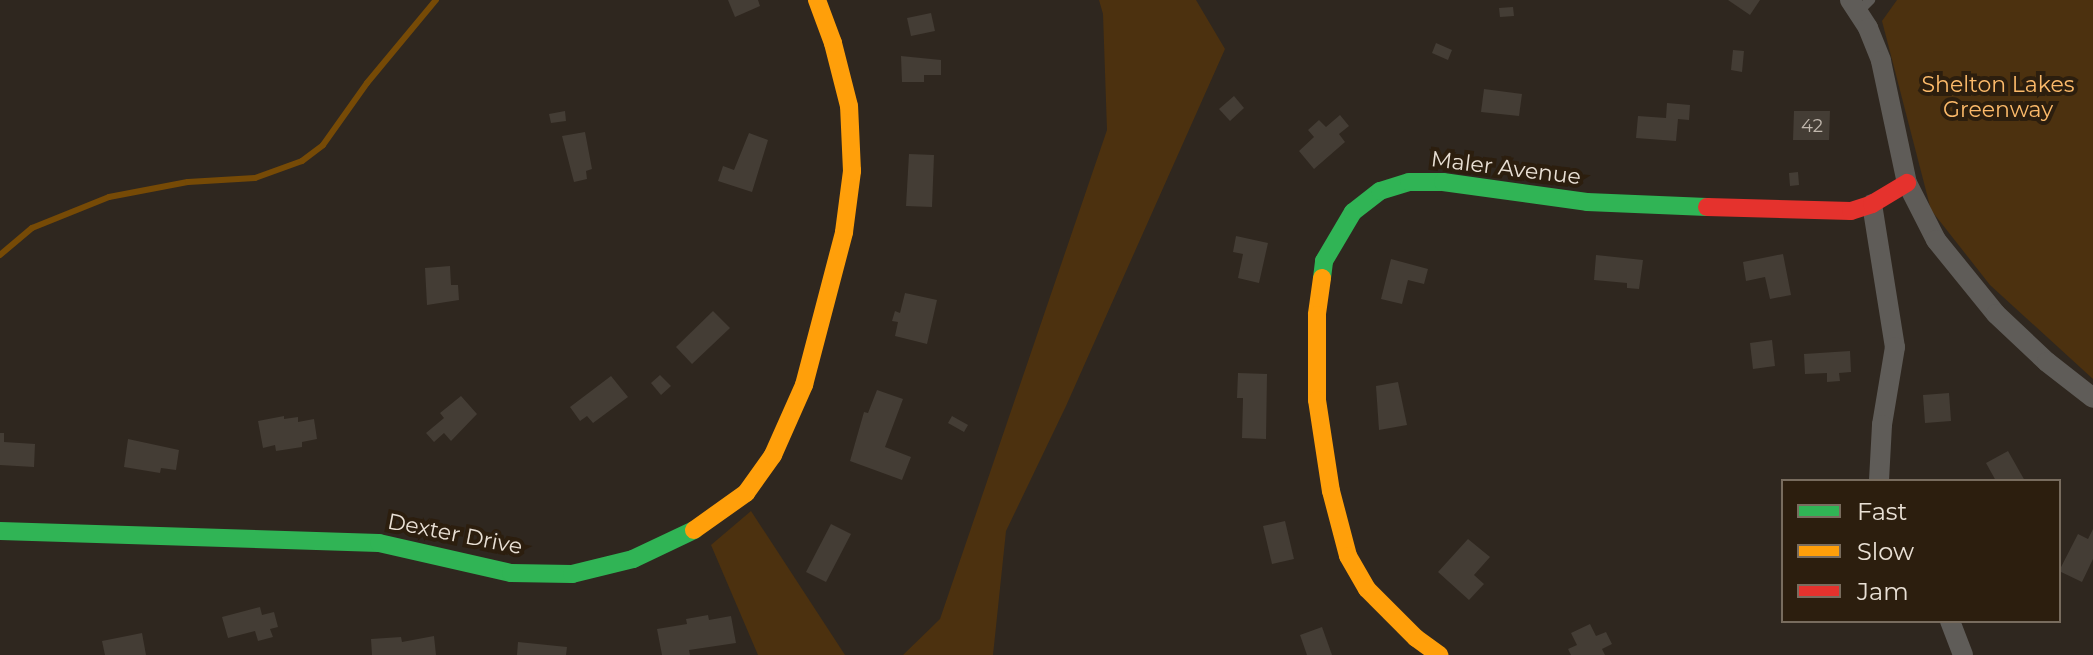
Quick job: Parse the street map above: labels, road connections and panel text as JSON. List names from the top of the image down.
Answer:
{
  "streets": {
    "street": ["Maler Avenue", "Dexter Drive"]
  },
  "parks": ["Shelton Lakes Greenway"],
  "house_numbers": ["42"],
  "legend": ["Fast", "Slow", "Jam"]
}
